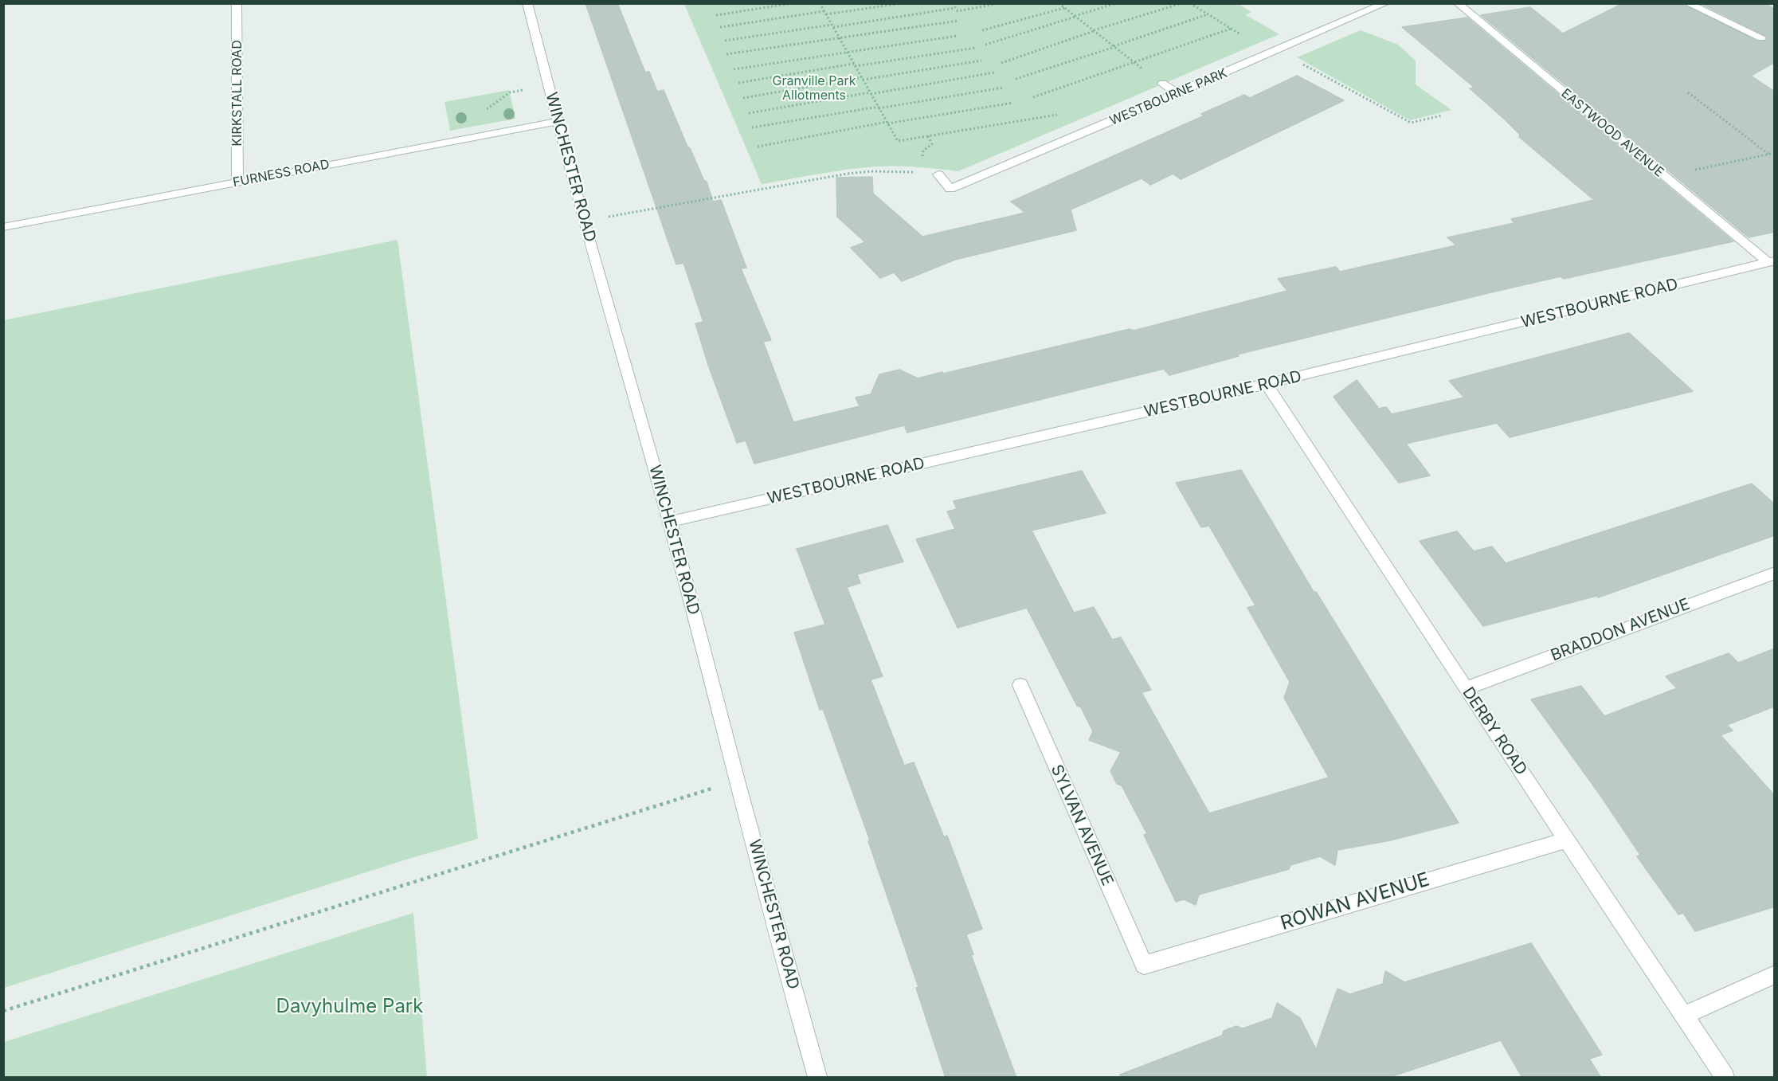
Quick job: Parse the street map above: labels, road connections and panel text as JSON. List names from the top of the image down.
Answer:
{
  "streets": {
    "street": [
      "KIRKSTALL ROAD",
      "WESTBOURNE PARK",
      "EASTWOOD AVENUE",
      "WINCHESTER ROAD",
      "FURNESS ROAD",
      "WESTBOURNE ROAD",
      "BRADDON AVENUE",
      "DERBY ROAD",
      "SYLVAN AVENUE",
      "ROWAN AVENUE"
    ]
  },
  "crossings": [
    ["KIRKSTALL ROAD", "FURNESS ROAD"],
    ["EASTWOOD AVENUE", "WESTBOURNE ROAD"],
    ["WINCHESTER ROAD", "FURNESS ROAD"],
    ["WINCHESTER ROAD", "WESTBOURNE ROAD"],
    ["WESTBOURNE ROAD", "DERBY ROAD"],
    ["BRADDON AVENUE", "DERBY ROAD"],
    ["DERBY ROAD", "ROWAN AVENUE"],
    ["SYLVAN AVENUE", "ROWAN AVENUE"]
  ],
  "parks": ["Granville Park Allotments", "Davyhulme Park"]
}
